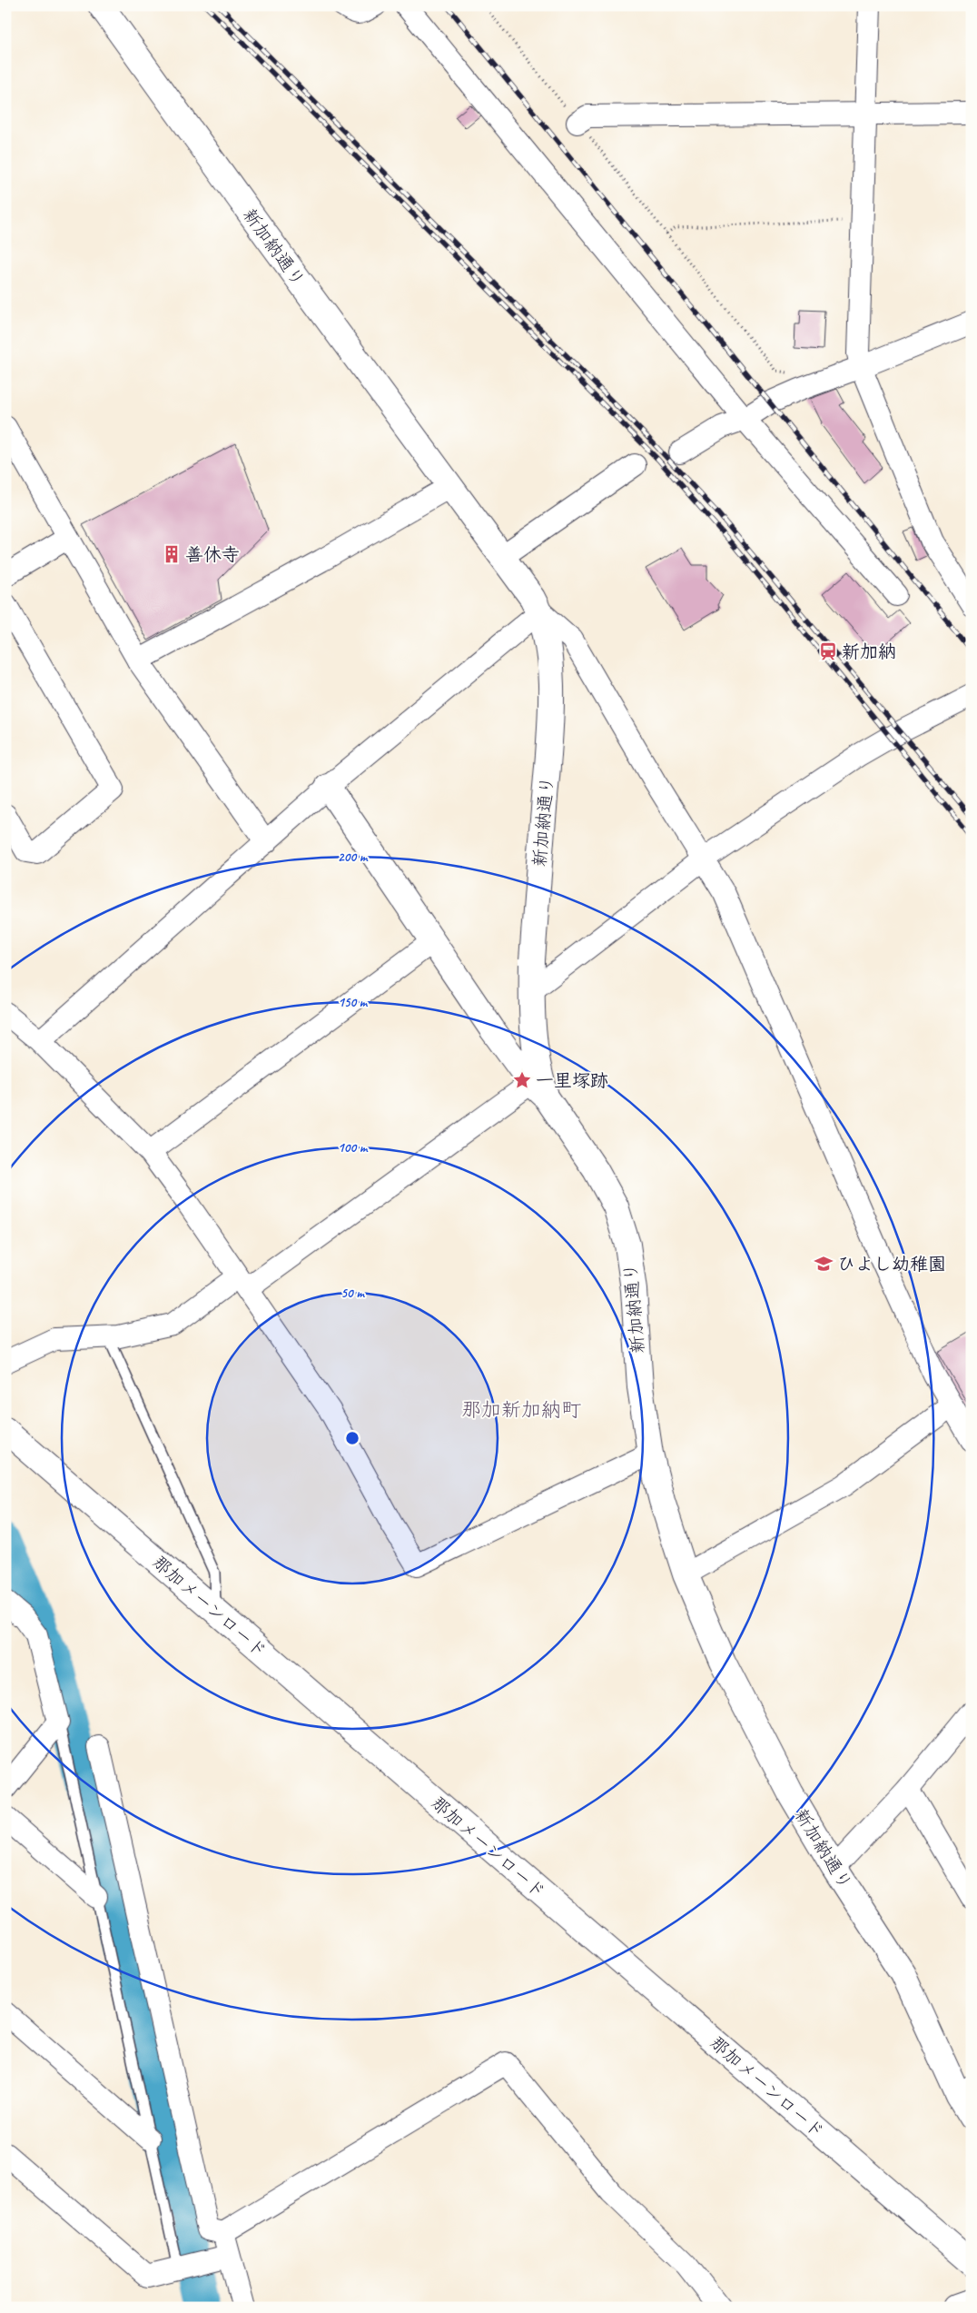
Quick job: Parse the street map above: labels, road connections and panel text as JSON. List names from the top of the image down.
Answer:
{
  "streets": {
    "street": ["新加納通り", "那加メーンロード"]
  },
  "districts": ["那加新加納町"],
  "places": {
    "building": ["善休寺"],
    "station": ["新加納"],
    "place": ["一里塚跡"],
    "school or university": ["ひよし幼稚園"]
  },
  "rings": [
    "200 m",
    "150 m",
    "100 m",
    "50 m"
  ]
}
